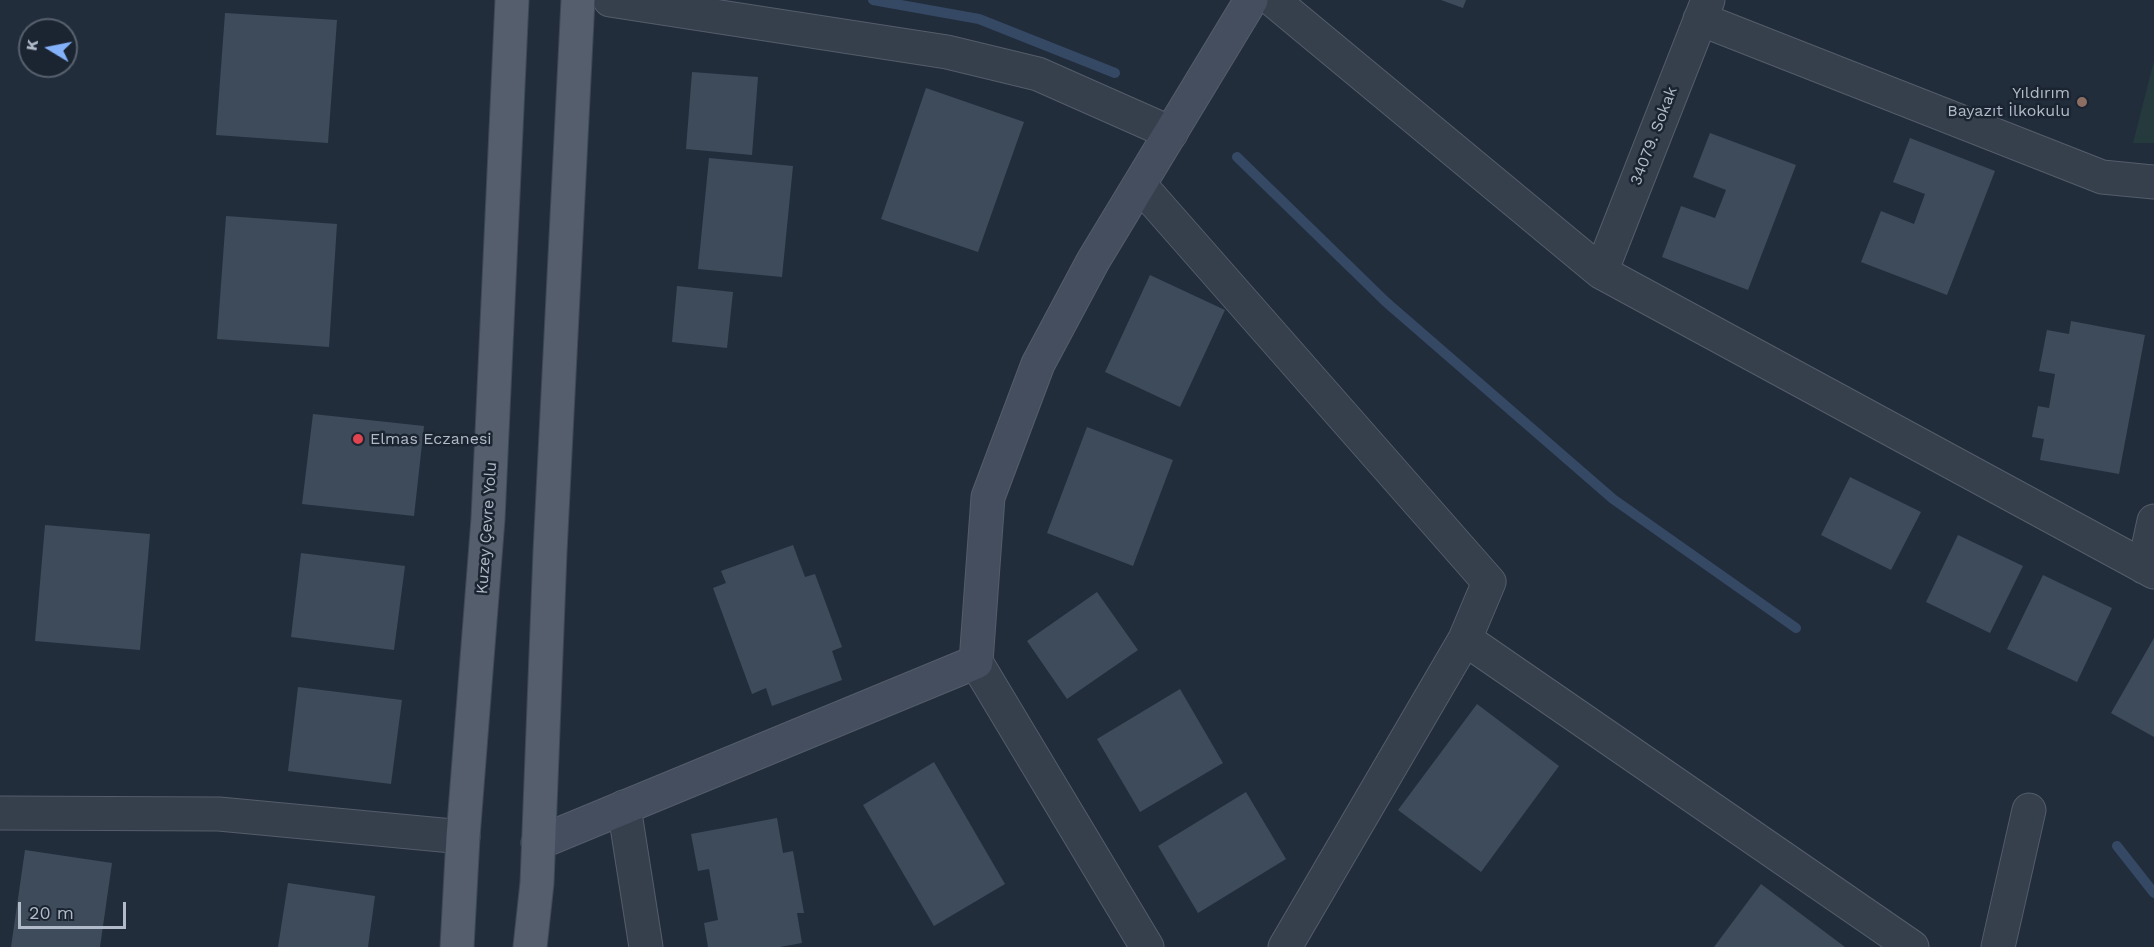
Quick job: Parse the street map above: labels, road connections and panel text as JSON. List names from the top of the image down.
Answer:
{
  "streets": {
    "main road": ["Kuzey Çevre Yolu"],
    "street": ["34079. Sokak"]
  },
  "places": ["Yıldırım Bayazıt İlkokulu", "Elmas Eczanesi"],
  "scale_bar": "20 m",
  "north": "left"
}
